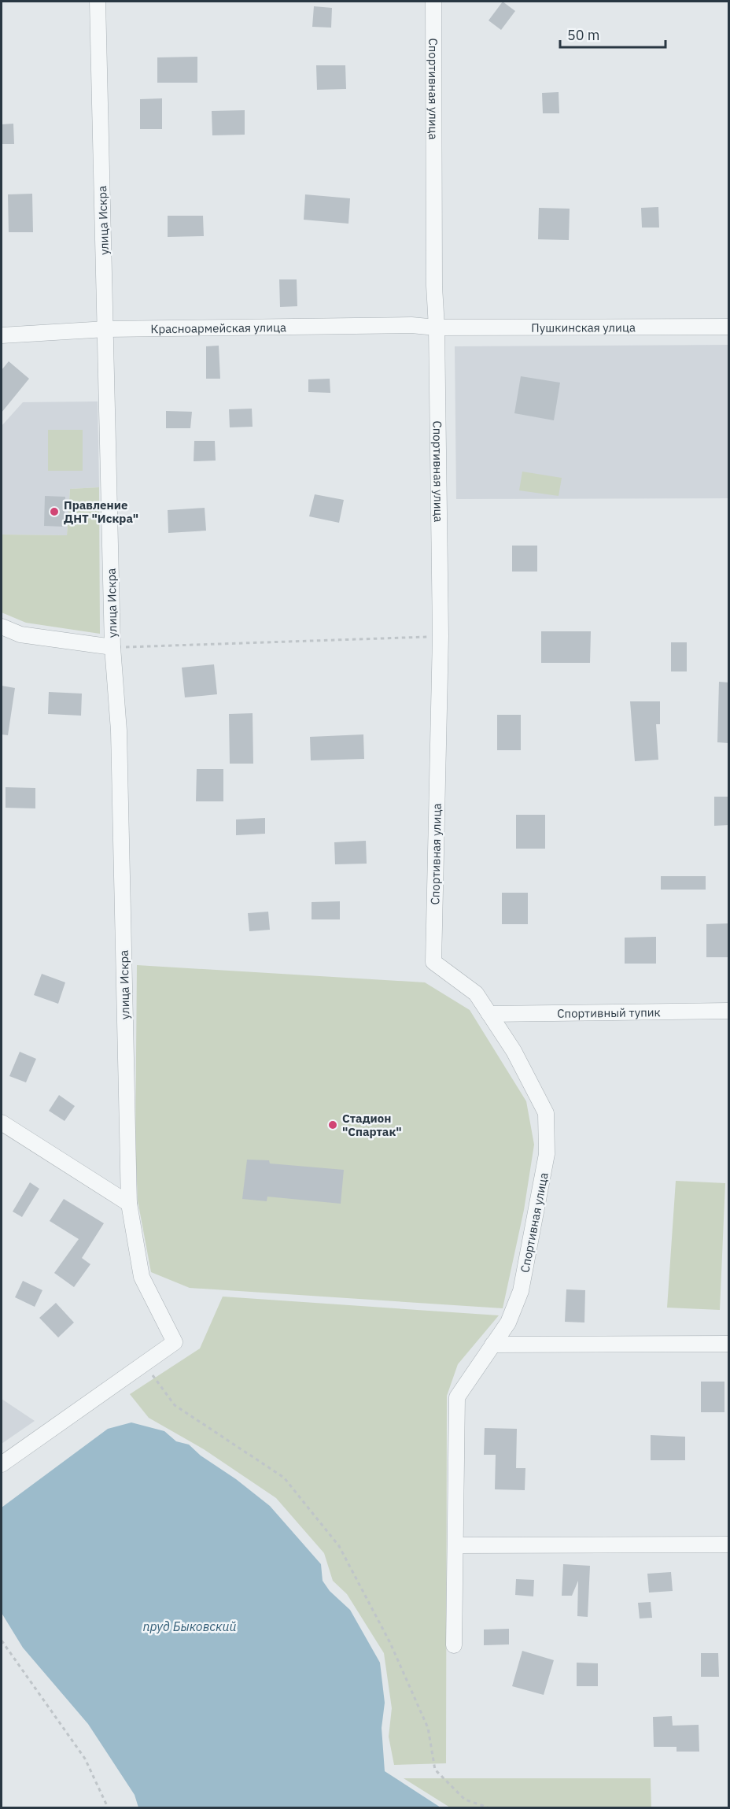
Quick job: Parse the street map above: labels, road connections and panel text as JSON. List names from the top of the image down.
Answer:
{
  "streets": {
    "street": [
      "Спортивная улица",
      "улица Искра",
      "Пушкинская улица",
      "Красноармейская улица",
      "Спортивный тупик"
    ]
  },
  "crossings": [
    ["Спортивная улица", "Пушкинская улица"],
    ["Спортивная улица", "Красноармейская улица"],
    ["Спортивная улица", "Спортивный тупик"],
    ["улица Искра", "Красноармейская улица"],
    ["Пушкинская улица", "Красноармейская улица"]
  ],
  "water": ["пруд Быковский"],
  "places": ["Правление ДНТ \"Искра\"", "Стадион \"Спартак\""],
  "scale_bar": "50 m"
}
